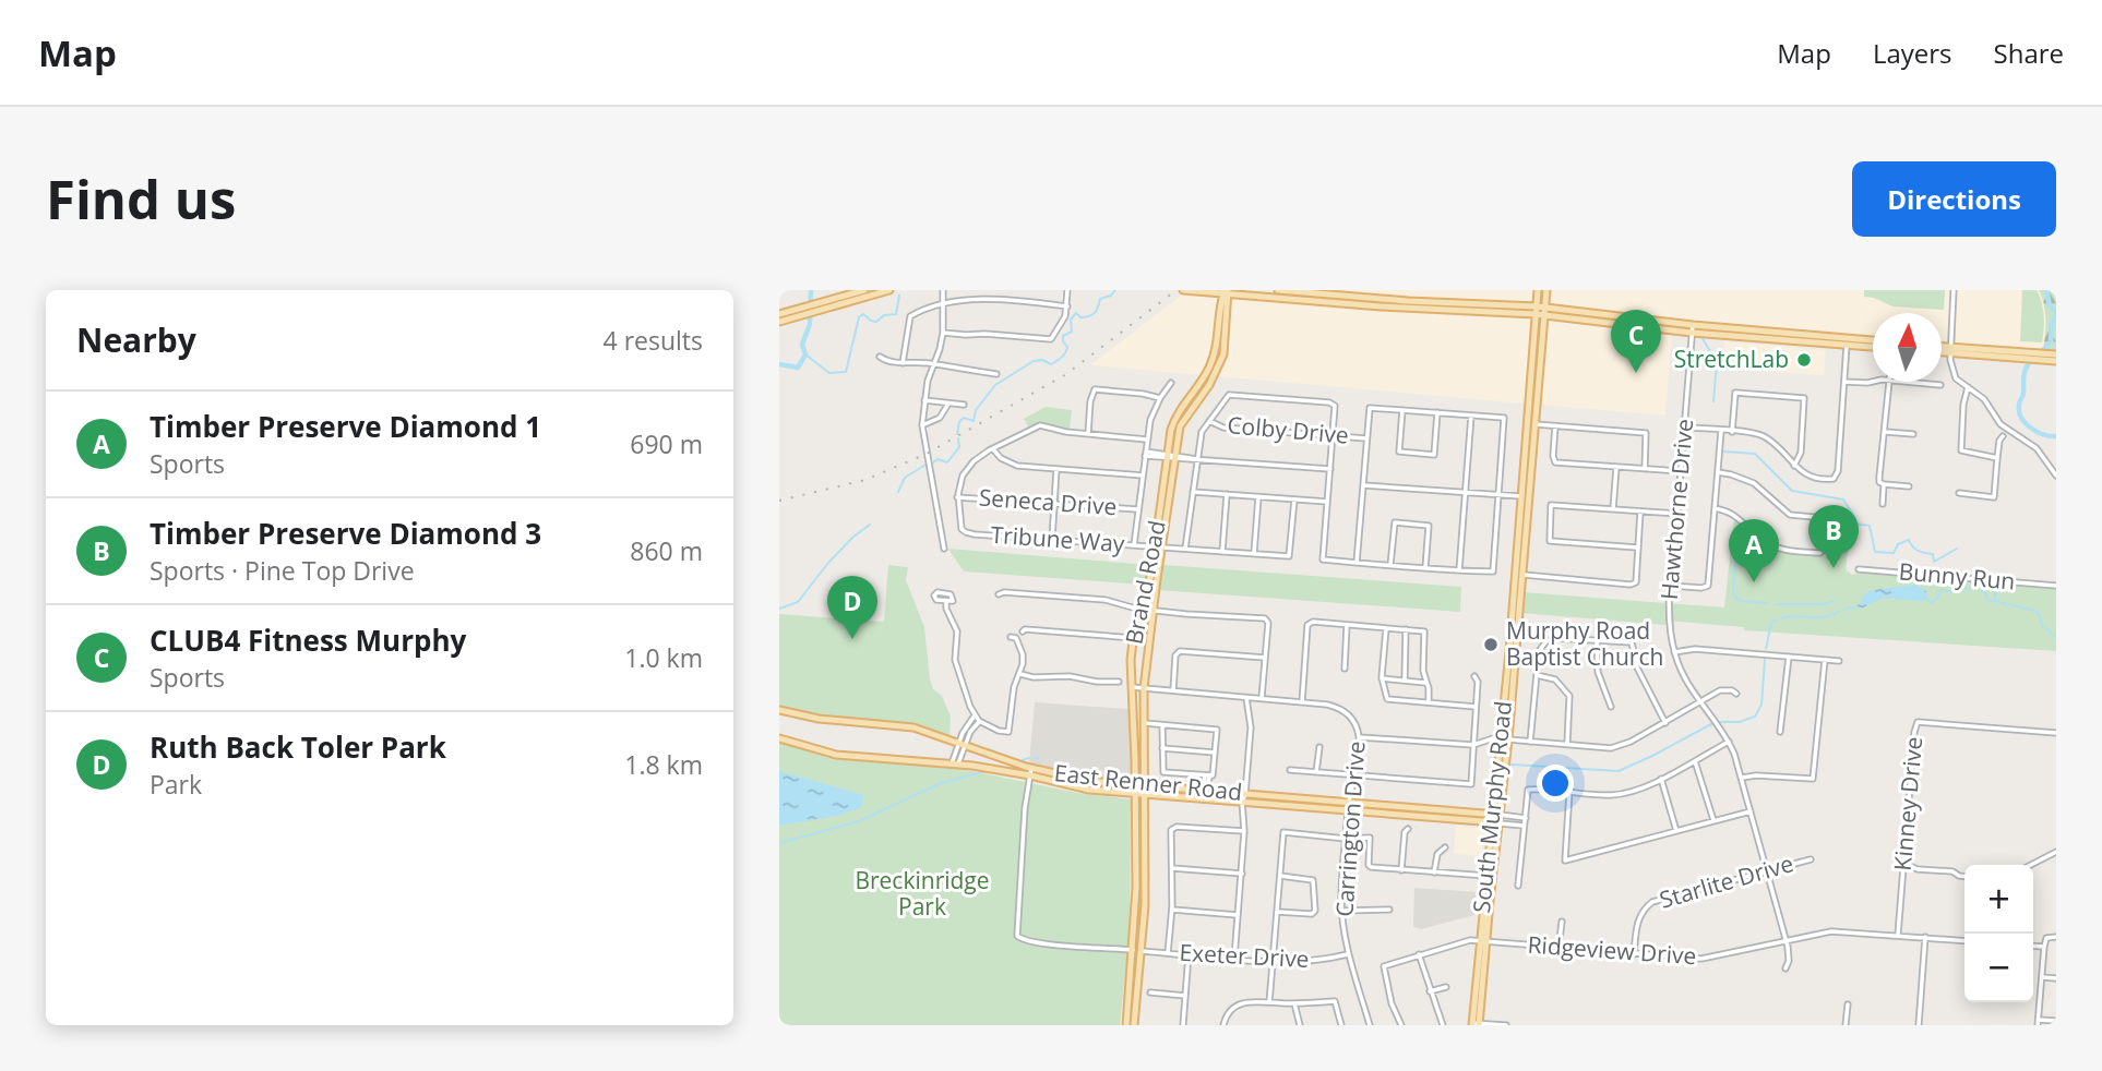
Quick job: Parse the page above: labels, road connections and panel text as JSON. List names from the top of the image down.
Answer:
{
  "streets": {
    "main road": ["Brand Road", "East Renner Road", "South Murphy Road"],
    "street": [
      "Colby Drive",
      "Seneca Drive",
      "Hawthorne Drive",
      "Tribune Way",
      "Bunny Run",
      "Kinney Drive",
      "Carrington Drive",
      "Starlite Drive",
      "Ridgeview Drive",
      "Exeter Drive"
    ]
  },
  "crossings": [
    ["Seneca Drive", "Tribune Way"],
    ["Hawthorne Drive", "Starlite Drive"],
    ["Hawthorne Drive", "Ridgeview Drive"],
    ["Tribune Way", "Brand Road"],
    ["Brand Road", "East Renner Road"],
    ["Brand Road", "Carrington Drive"],
    ["Brand Road", "Exeter Drive"],
    ["East Renner Road", "South Murphy Road"],
    ["East Renner Road", "Carrington Drive"],
    ["Kinney Drive", "Ridgeview Drive"],
    ["South Murphy Road", "Ridgeview Drive"],
    ["Carrington Drive", "Exeter Drive"],
    ["Starlite Drive", "Ridgeview Drive"]
  ],
  "parks": ["Breckinridge Park"],
  "places": ["StretchLab", "Murphy Road Baptist Church"],
  "north": "top",
  "page": {
    "header": "Map",
    "nav": ["Map", "Layers", "Share"],
    "buttons": "Directions",
    "title": "Find us",
    "heading": ["Nearby", "4 results"],
    "pins": [
      "C",
      "B",
      "A",
      "D"
    ],
    "list": [
      {
        "mark": "A",
        "name": "Timber Preserve Diamond 1",
        "note": "Sports",
        "value": "690 m"
      },
      {
        "mark": "B",
        "name": "Timber Preserve Diamond 3",
        "note": "Sports · Pine Top Drive",
        "value": "860 m"
      },
      {
        "mark": "C",
        "name": "CLUB4 Fitness Murphy",
        "note": "Sports",
        "value": "1.0 km"
      },
      {
        "mark": "D",
        "name": "Ruth Back Toler Park",
        "note": "Park",
        "value": "1.8 km"
      }
    ],
    "map_buttons": ["+", "−"]
  }
}
